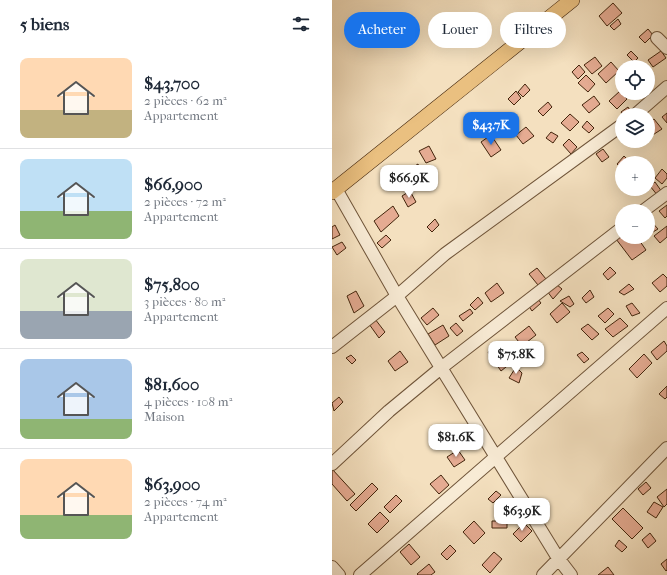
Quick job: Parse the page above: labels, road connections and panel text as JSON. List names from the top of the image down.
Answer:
{
  "page": {
    "heading": "5 biens",
    "chip": ["Acheter", "Louer", "Filtres"],
    "list": [
      {
        "name": "$43,700",
        "note": "2 pièces · 62 m² · Appartement"
      },
      {
        "name": "$66,900",
        "note": "2 pièces · 72 m² · Appartement"
      },
      {
        "name": "$75,800",
        "note": "3 pièces · 80 m² · Appartement"
      },
      {
        "name": "$81,600",
        "note": "4 pièces · 108 m² · Maison"
      },
      {
        "name": "$63,900",
        "note": "2 pièces · 74 m² · Appartement"
      }
    ],
    "map_buttons": ["+", "−"],
    "price": [
      "$43.7K",
      "$66.9K",
      "$75.8K",
      "$81.6K",
      "$63.9K"
    ]
  }
}
